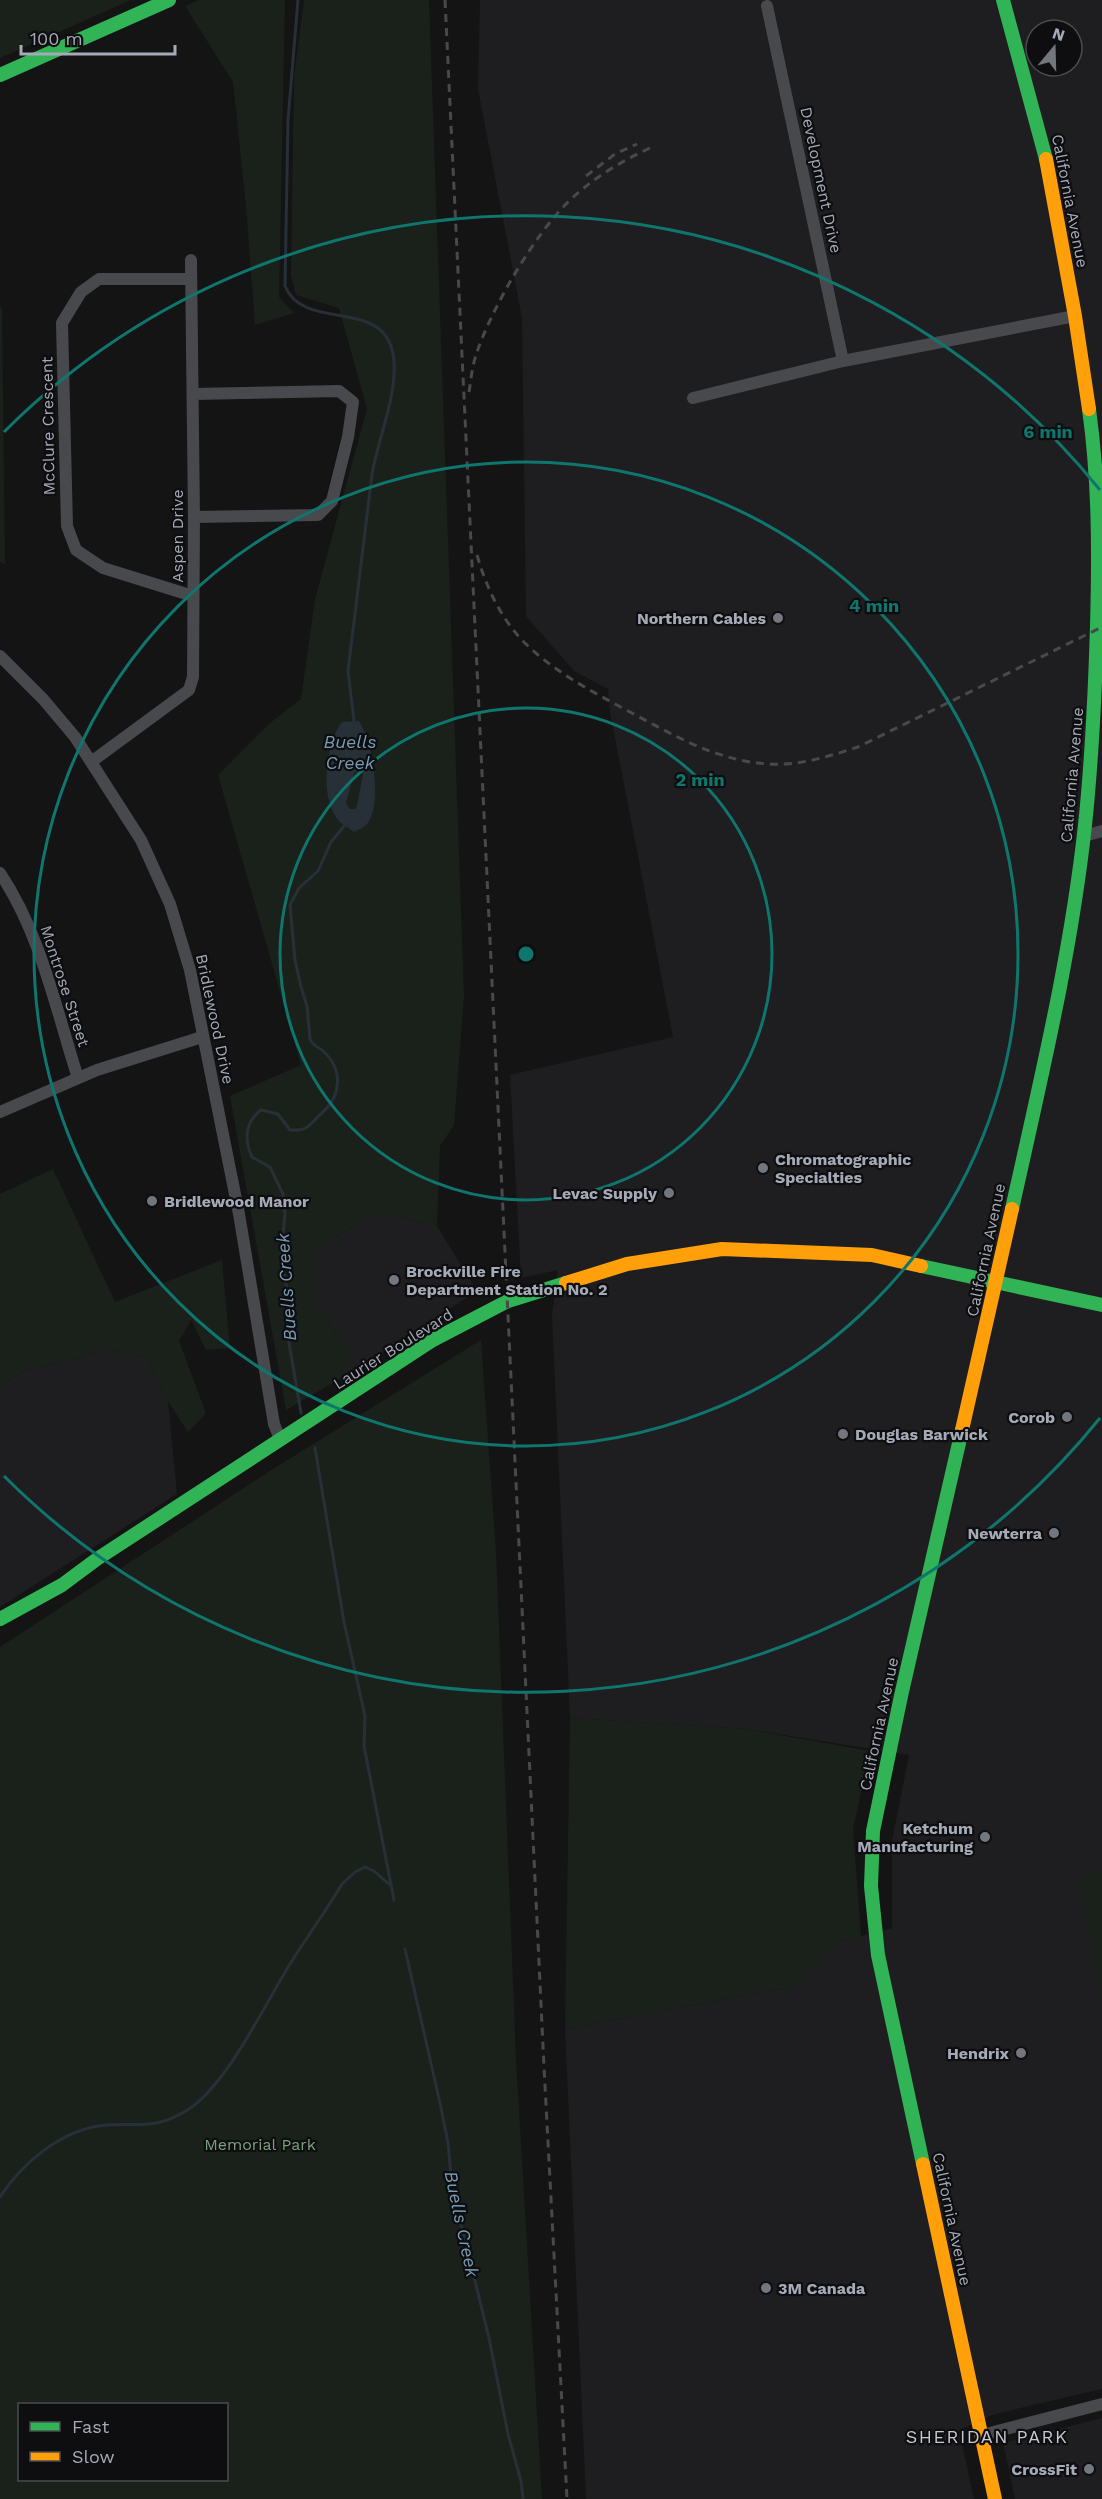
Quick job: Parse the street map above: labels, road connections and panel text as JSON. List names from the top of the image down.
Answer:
{
  "streets": {
    "street": [
      "Development Drive",
      "California Avenue",
      "McClure Crescent",
      "Aspen Drive",
      "Montrose Street",
      "Bridlewood Drive",
      "Laurier Boulevard"
    ]
  },
  "crossings": [
    ["California Avenue", "Laurier Boulevard"],
    ["McClure Crescent", "Aspen Drive"],
    ["Aspen Drive", "Bridlewood Drive"],
    ["Bridlewood Drive", "Laurier Boulevard"]
  ],
  "districts": ["SHERIDAN PARK"],
  "water": ["Buells Creek"],
  "parks": ["Memorial Park"],
  "places": [
    "Northern Cables",
    "Chromatographic Specialties",
    "Levac Supply",
    "Bridlewood Manor",
    "Brockville Fire Department Station No. 2",
    "Corob",
    "Douglas Barwick",
    "Newterra",
    "Ketchum Manufacturing",
    "Hendrix",
    "3M Canada",
    "CrossFit"
  ],
  "legend": ["Fast", "Slow"],
  "scale_bar": "100 m",
  "north": "top",
  "rings": ["6 min", "4 min", "2 min"]
}
